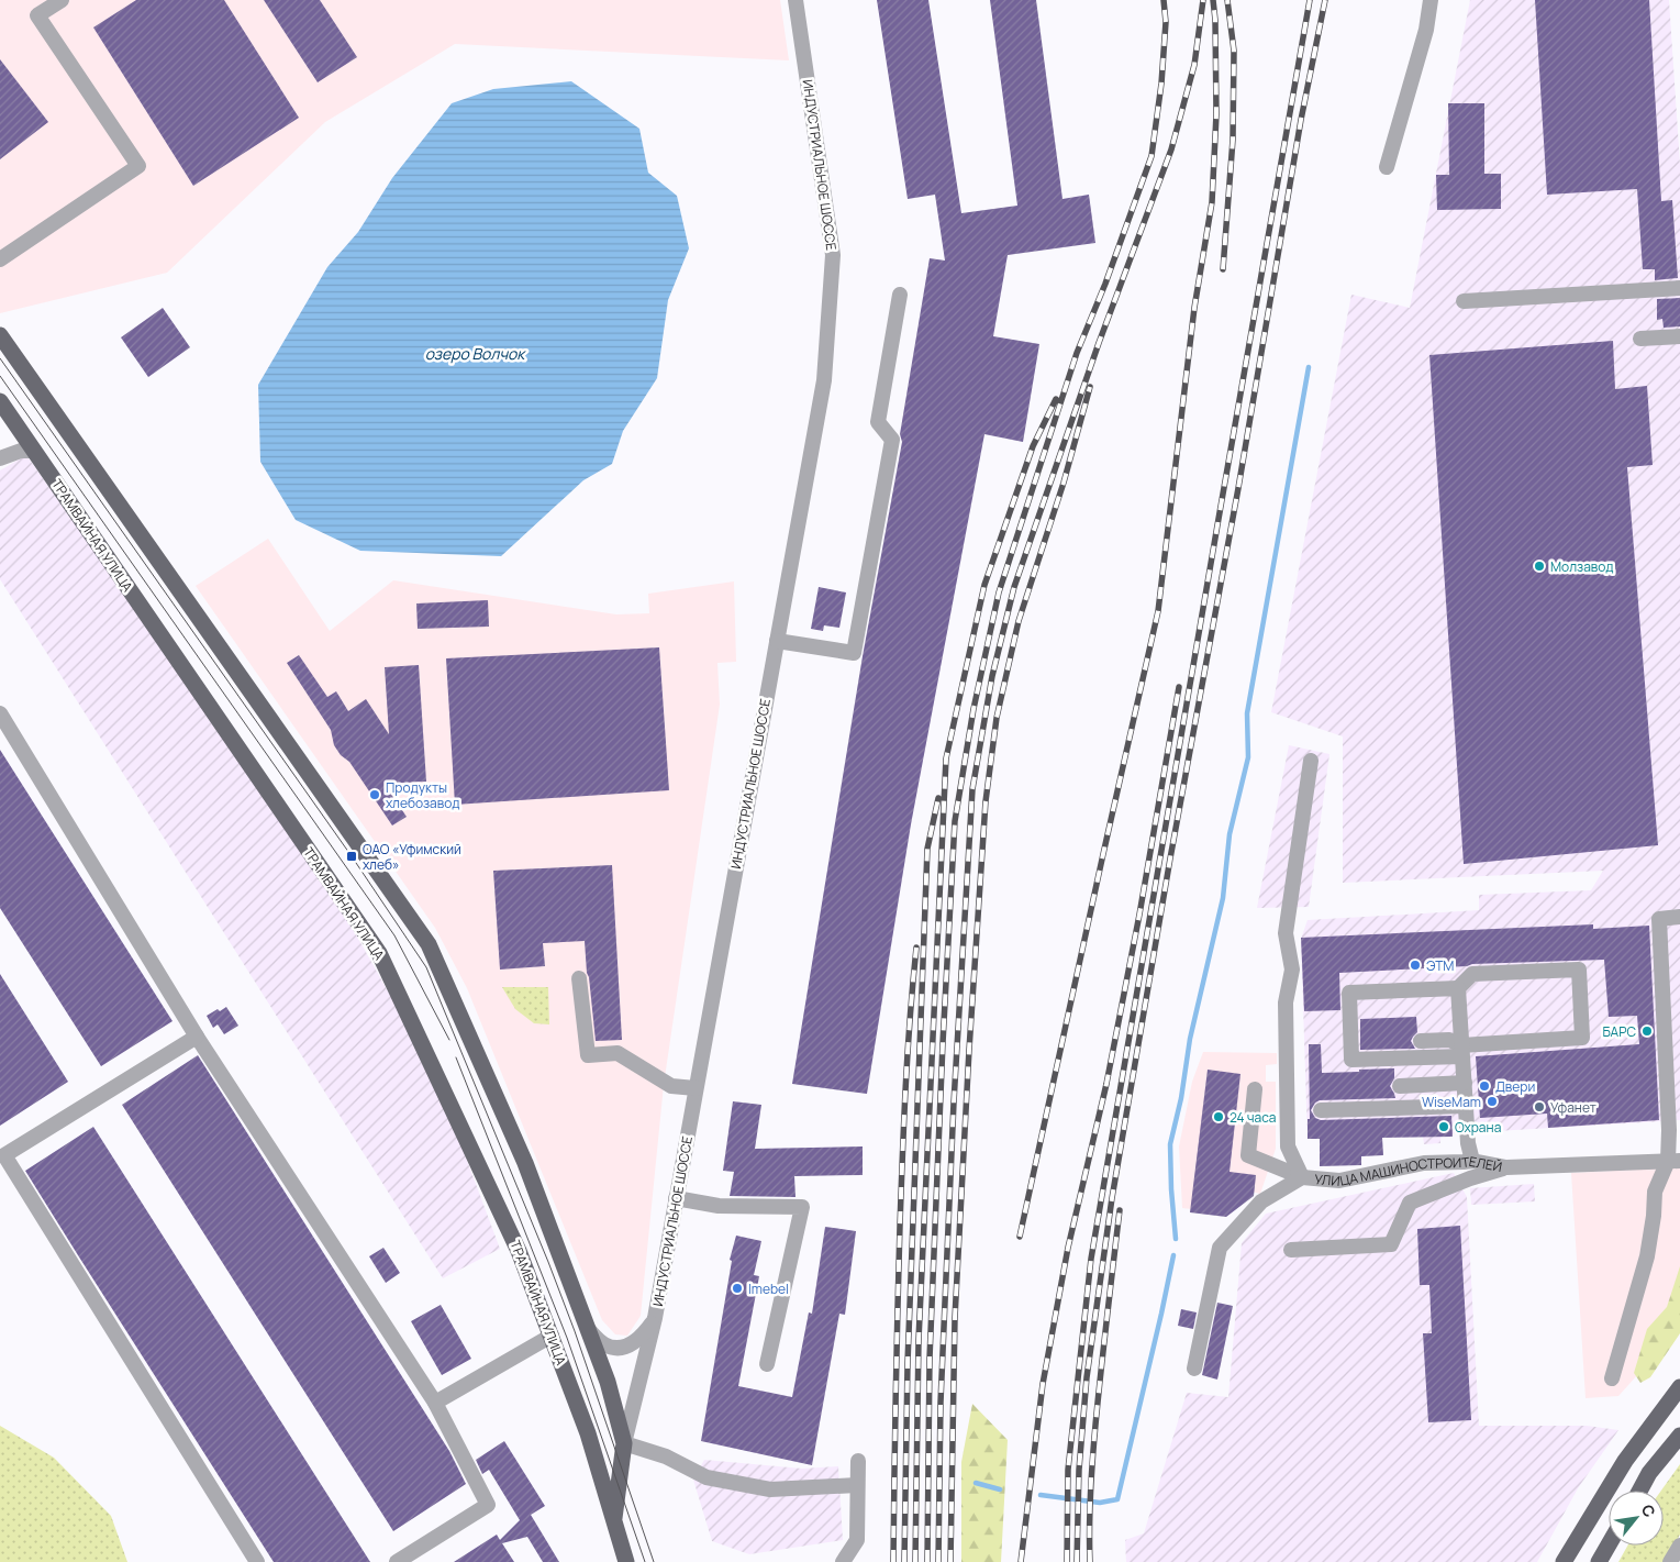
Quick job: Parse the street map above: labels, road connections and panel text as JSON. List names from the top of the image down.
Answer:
{
  "streets": {
    "main road": ["ИНДУСТРИАЛЬНОЕ ШОССЕ", "ТРАМВАЙНАЯ УЛИЦА"],
    "street": ["УЛИЦА МАШИНОСТРОИТЕЛЕЙ"]
  },
  "crossings": [
    ["ИНДУСТРИАЛЬНОЕ ШОССЕ", "ТРАМВАЙНАЯ УЛИЦА"]
  ],
  "water": ["озеро Волчок"],
  "places": {
    "other": [
      "Молзавод",
      "Продукты хлебозавод",
      "ЭТМ",
      "БАРС",
      "Двери",
      "WiseMam",
      "Уфанет",
      "24 часа",
      "Охрана",
      "Imebel"
    ],
    "transit": ["ОАО «Уфимский хлеб»"]
  },
  "north": "top right"
}
